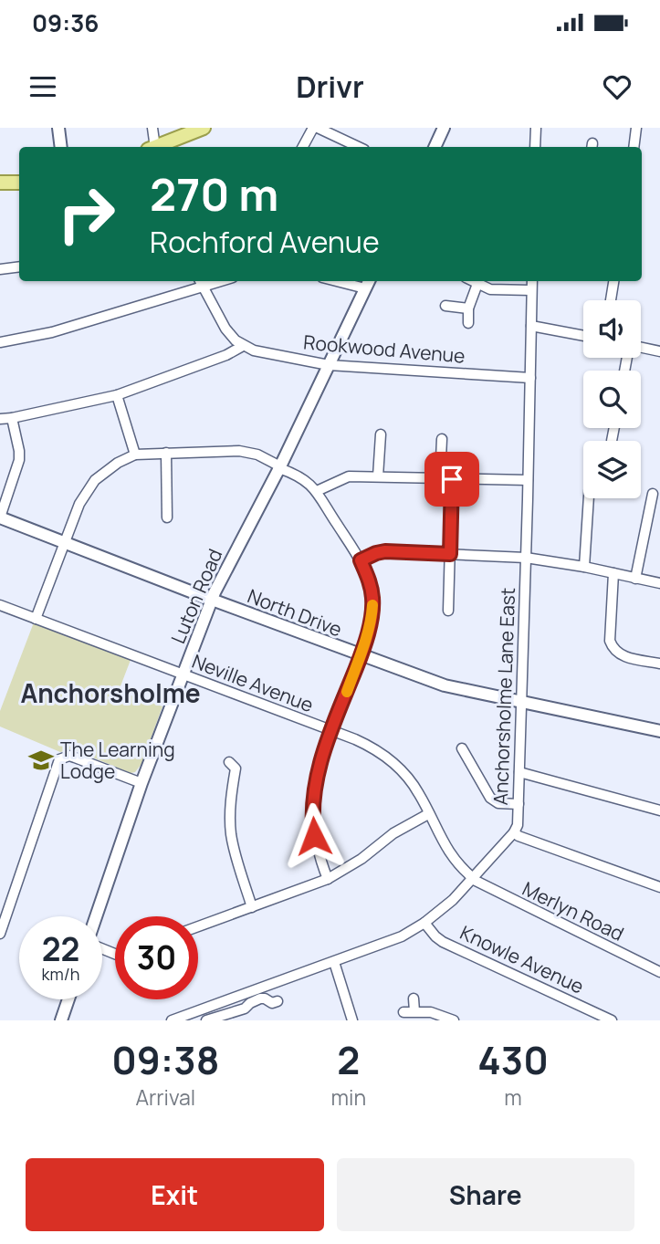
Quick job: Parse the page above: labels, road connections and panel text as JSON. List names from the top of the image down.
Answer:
{
  "streets": {
    "street": [
      "Rookwood Avenue",
      "Luton Road",
      "North Drive",
      "Neville Avenue",
      "Anchorsholme Lane East",
      "Merlyn Road",
      "Knowle Avenue"
    ]
  },
  "crossings": [
    ["Rookwood Avenue", "Luton Road"],
    ["Rookwood Avenue", "Anchorsholme Lane East"],
    ["Luton Road", "North Drive"],
    ["Luton Road", "Neville Avenue"],
    ["North Drive", "Anchorsholme Lane East"],
    ["Neville Avenue", "Anchorsholme Lane East"],
    ["Neville Avenue", "Merlyn Road"],
    ["Anchorsholme Lane East", "Merlyn Road"],
    ["Anchorsholme Lane East", "Knowle Avenue"]
  ],
  "districts": ["Anchorsholme"],
  "places": {
    "school or university": ["The Learning Lodge"]
  },
  "page": {
    "status": "09:36",
    "header": "Drivr",
    "turn": ["270 m", "Rochford Avenue"],
    "speed": "22 km/h",
    "limit": "30",
    "eta": [
      "09:38",
      "Arrival",
      "2",
      "min",
      "430",
      "m"
    ],
    "buttons": ["Exit", "Share"]
  }
}
